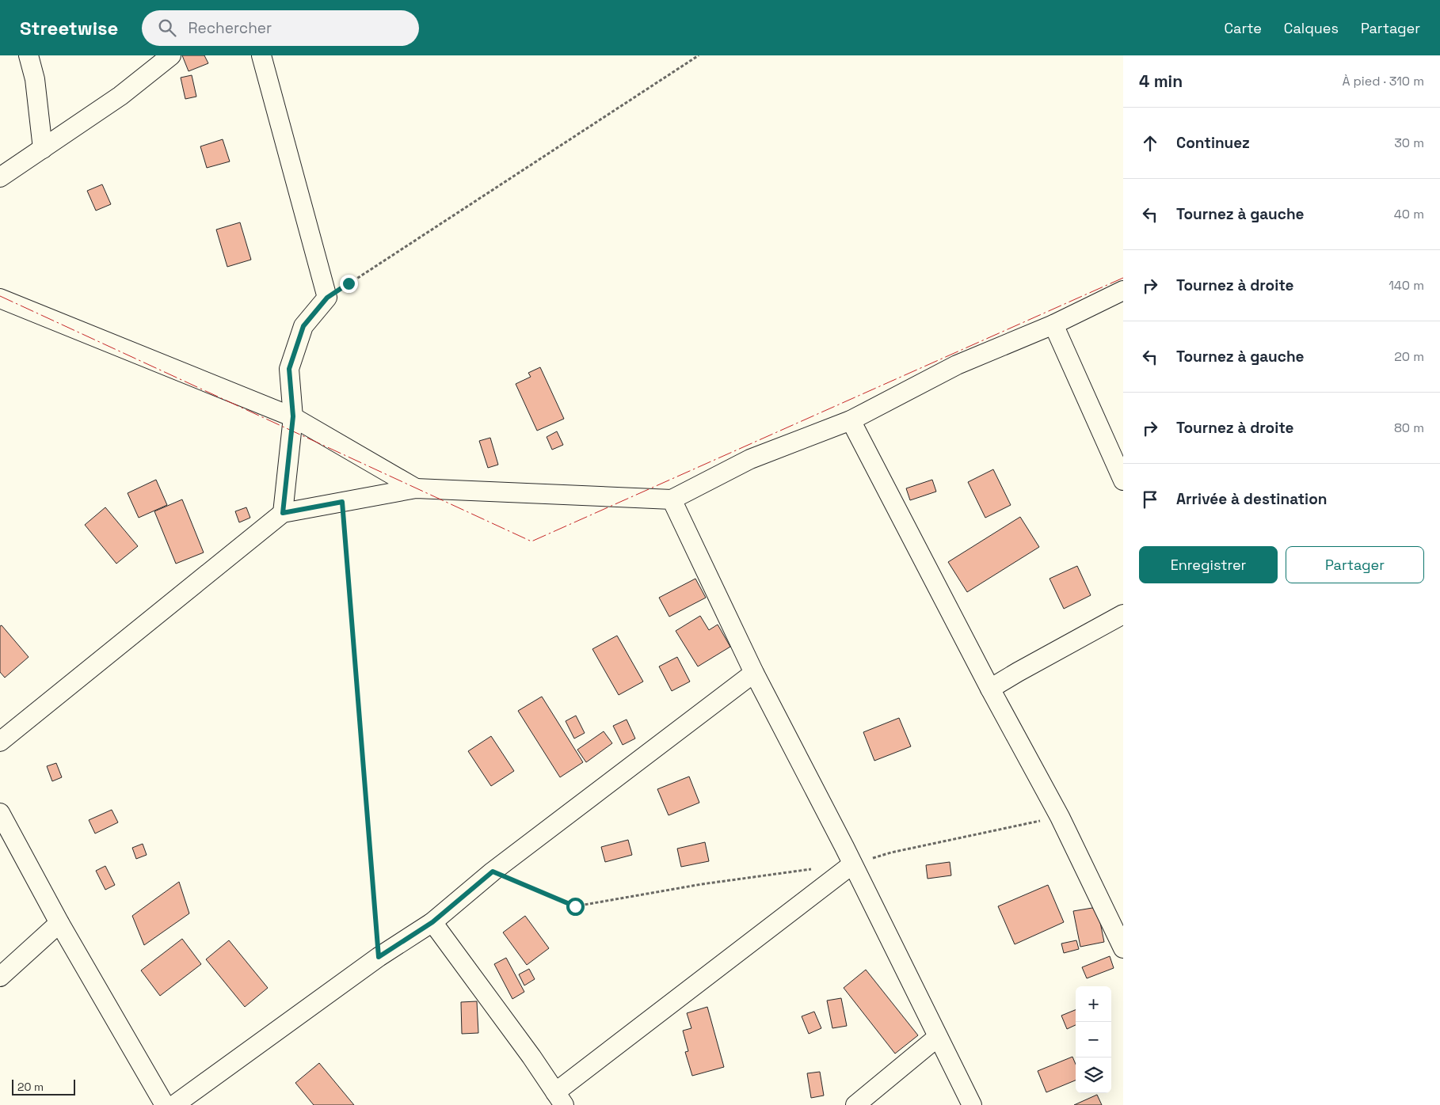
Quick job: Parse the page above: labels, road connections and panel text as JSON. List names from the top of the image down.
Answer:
{
  "scale_bar": "20 m",
  "page": {
    "header": "Streetwise",
    "search": "Rechercher",
    "nav": ["Carte", "Calques", "Partager"],
    "heading": ["4 min", "À pied · 310 m"],
    "list": [
      ["Continuez", "30 m"],
      ["Tournez à gauche", "40 m"],
      ["Tournez à droite", "140 m"],
      ["Tournez à gauche", "20 m"],
      ["Tournez à droite", "80 m"],
      "Arrivée à destination"
    ],
    "buttons": ["Enregistrer", "Partager"],
    "map_buttons": ["+", "−"],
    "scale": "20 m"
  }
}
